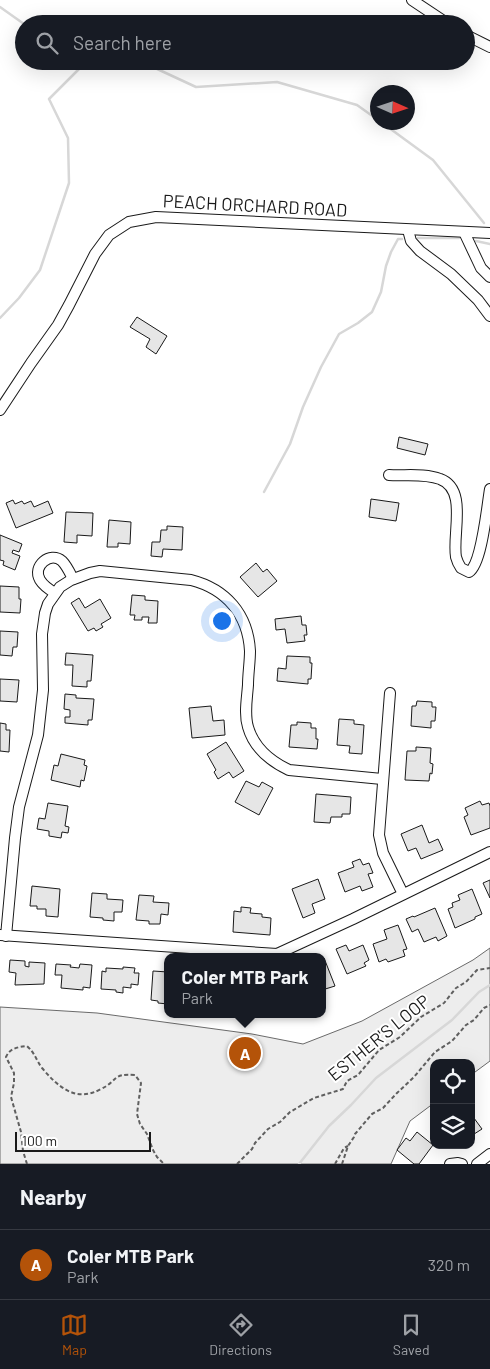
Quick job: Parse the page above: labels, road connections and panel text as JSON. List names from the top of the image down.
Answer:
{
  "streets": {
    "street": ["PEACH ORCHARD ROAD"],
    "path": ["ESTHER'S LOOP"]
  },
  "scale_bar": "100 m",
  "north": "right",
  "page": {
    "search": "Search here",
    "popup": ["Coler MTB Park", "Park"],
    "pins": "A",
    "scale": "100 m",
    "heading": "Nearby",
    "list": [
      {
        "mark": "A",
        "name": "Coler MTB Park",
        "note": "Park",
        "value": "320 m"
      }
    ],
    "nav": ["Map", "Directions", "Saved"]
  }
}
